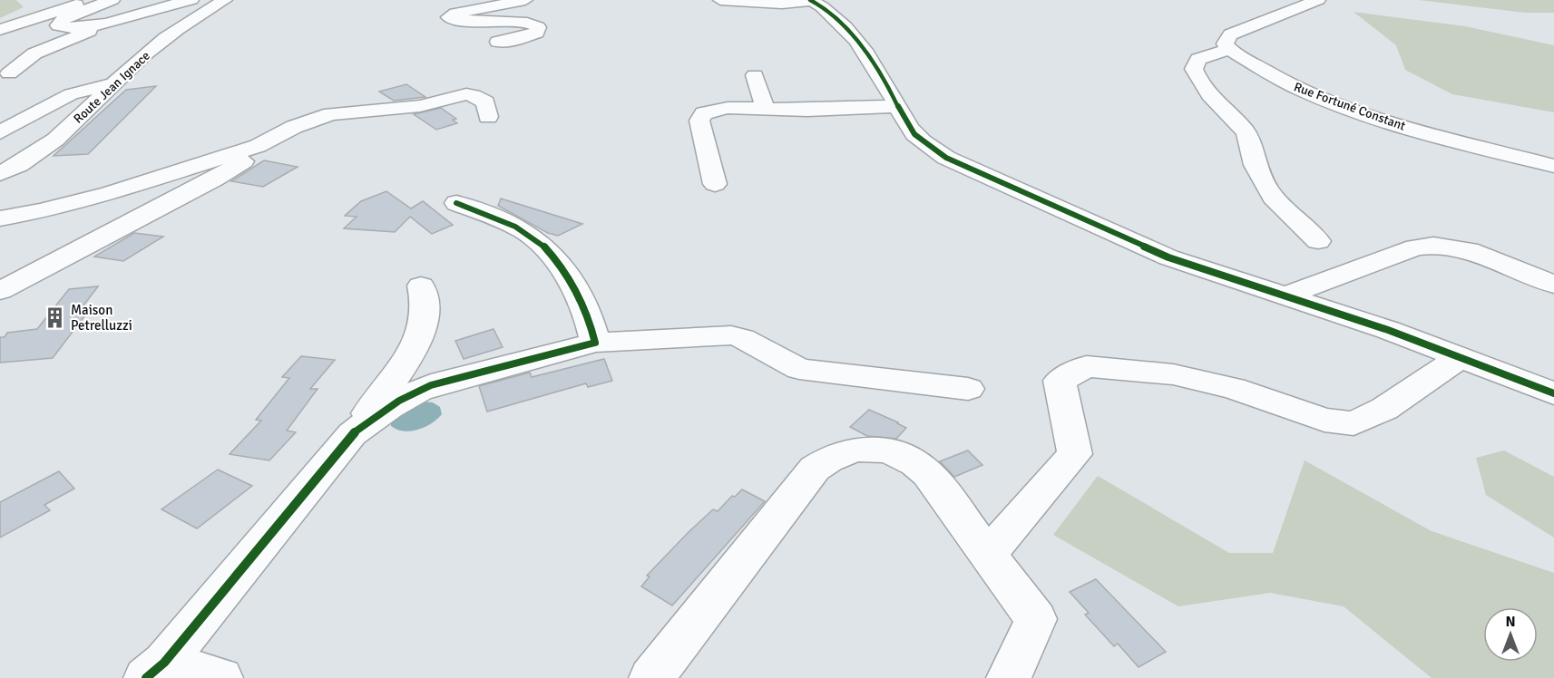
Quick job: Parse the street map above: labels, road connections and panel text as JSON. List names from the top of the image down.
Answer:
{
  "streets": {
    "street": ["Route Jean Ignace", "Rue Fortuné Constant"]
  },
  "places": {
    "building": ["Maison Petrelluzzi"]
  },
  "north": "top"
}
